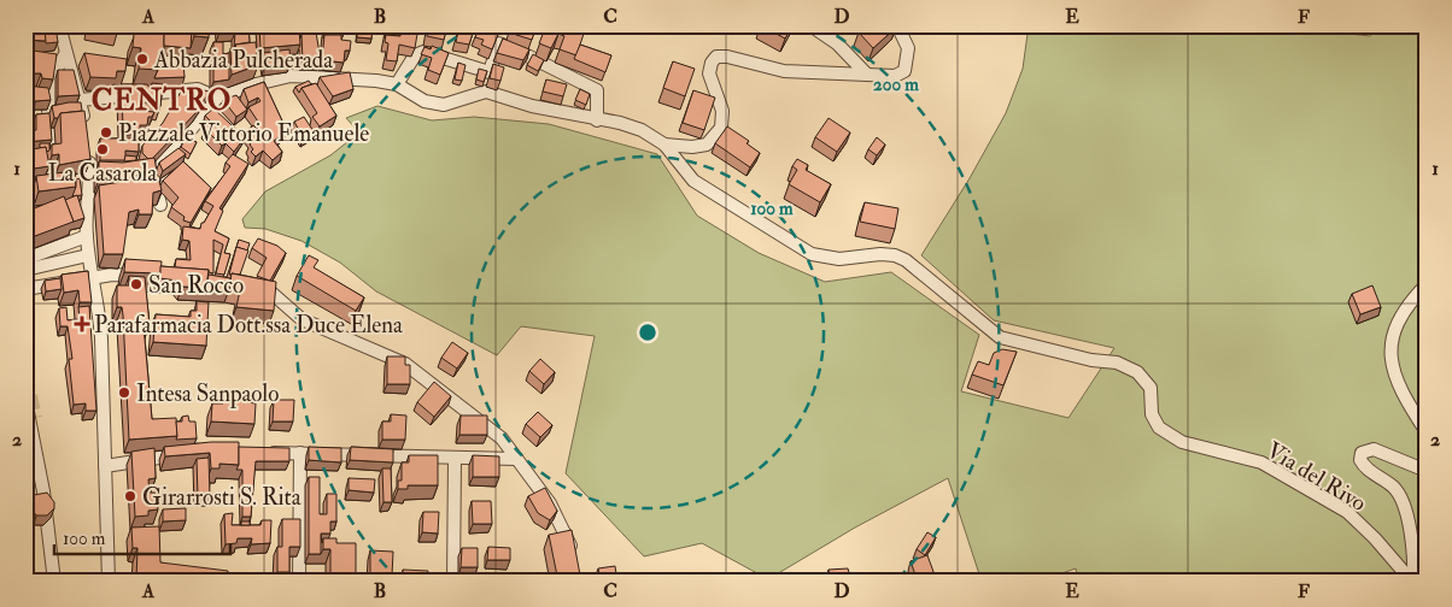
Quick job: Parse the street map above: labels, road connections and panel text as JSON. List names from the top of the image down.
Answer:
{
  "streets": {
    "street": ["Via del Rivo"]
  },
  "districts": ["CENTRO"],
  "places": {
    "other": [
      "Abbazia Pulcherada",
      "Piazzale Vittorio Emanuele",
      "La Casarola",
      "San Rocco",
      "Intesa Sanpaolo",
      "Girarrosti S. Rita"
    ],
    "health": ["Parafarmacia Dott.ssa Duce Elena"]
  },
  "scale_bar": "100 m",
  "grid": {
    "columns": [
      "A",
      "B",
      "C",
      "D",
      "E",
      "F"
    ],
    "rows": ["1", "2"]
  },
  "rings": ["200 m", "100 m"]
}
